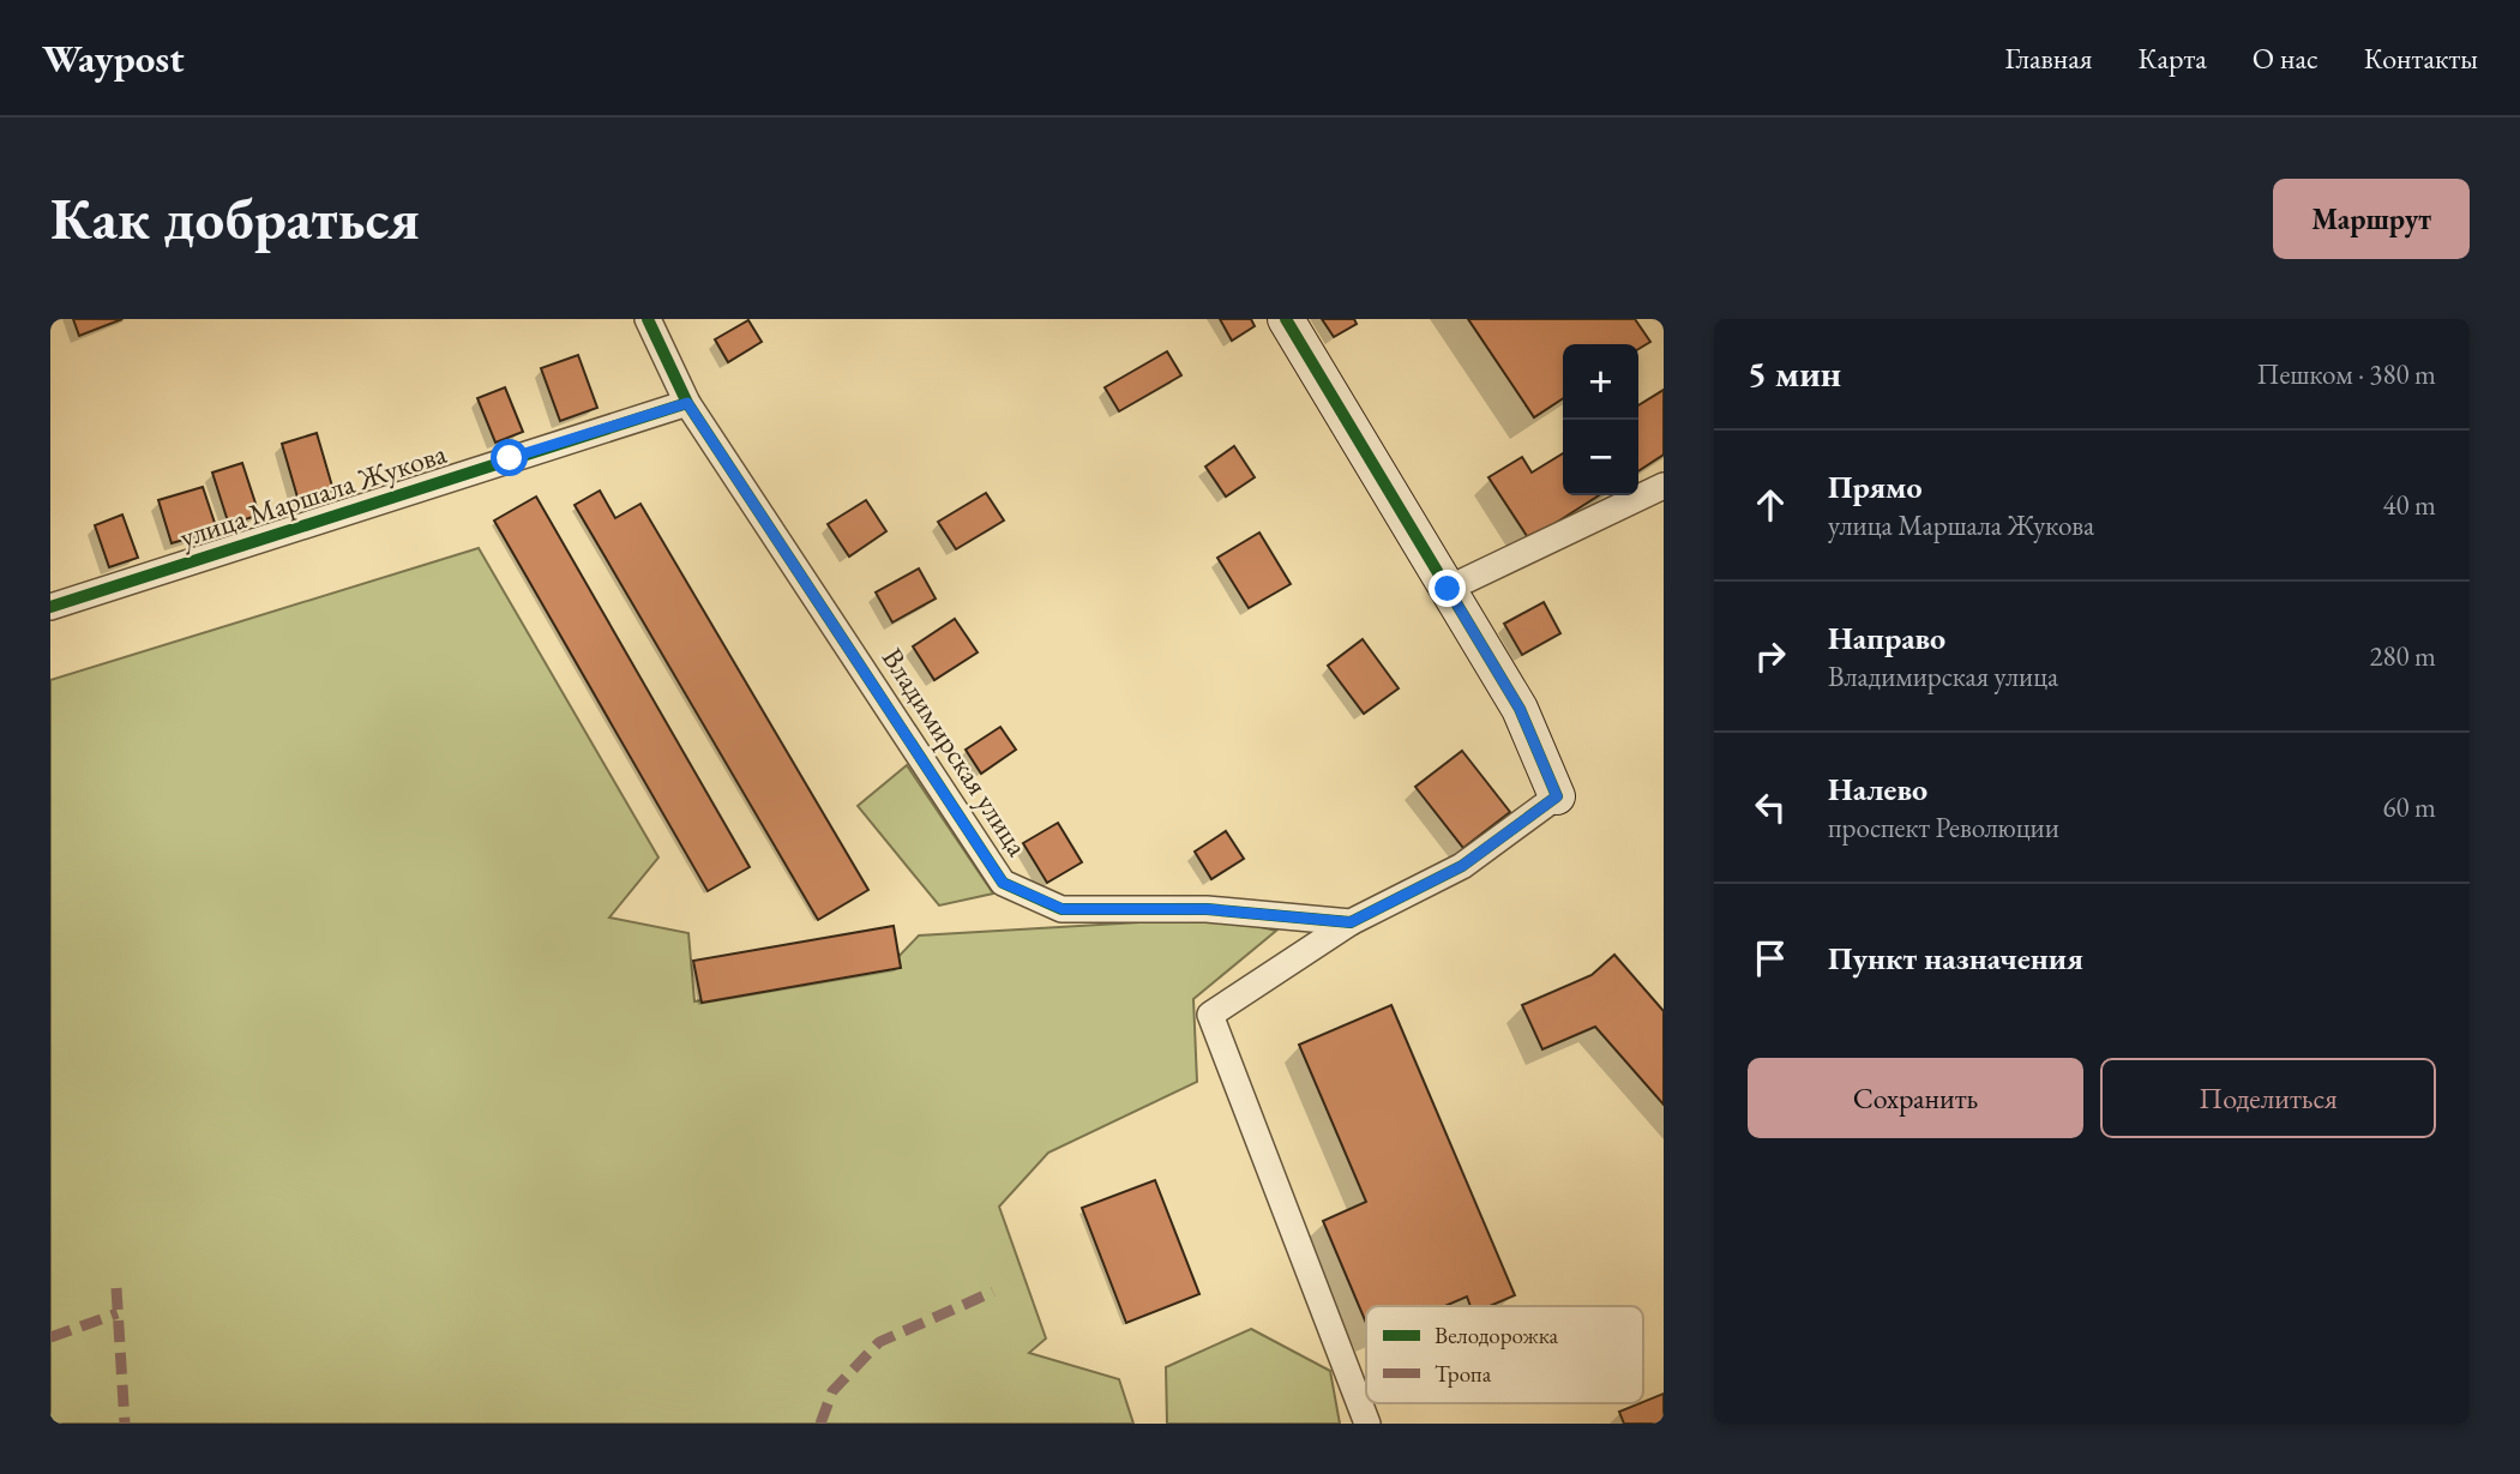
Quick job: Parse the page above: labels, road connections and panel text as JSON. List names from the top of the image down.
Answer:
{
  "streets": {
    "street": ["улица Маршала Жукова", "Владимирская улица"]
  },
  "crossings": [
    ["улица Маршала Жукова", "Владимирская улица"]
  ],
  "legend": ["Велодорожка", "Тропа"],
  "page": {
    "header": "Waypost",
    "nav": [
      "Главная",
      "Карта",
      "О нас",
      "Контакты"
    ],
    "buttons": [
      "Маршрут",
      ["Сохранить", "Поделиться"]
    ],
    "title": "Как добраться",
    "heading": ["5 мин", "Пешком · 380 m"],
    "map_buttons": ["+", "−"],
    "list": [
      ["Прямо", "улица Маршала Жукова", "40 m"],
      ["Направо", "Владимирская улица", "280 m"],
      ["Налево", "проспект Революции", "60 m"],
      "Пункт назначения"
    ]
  }
}
